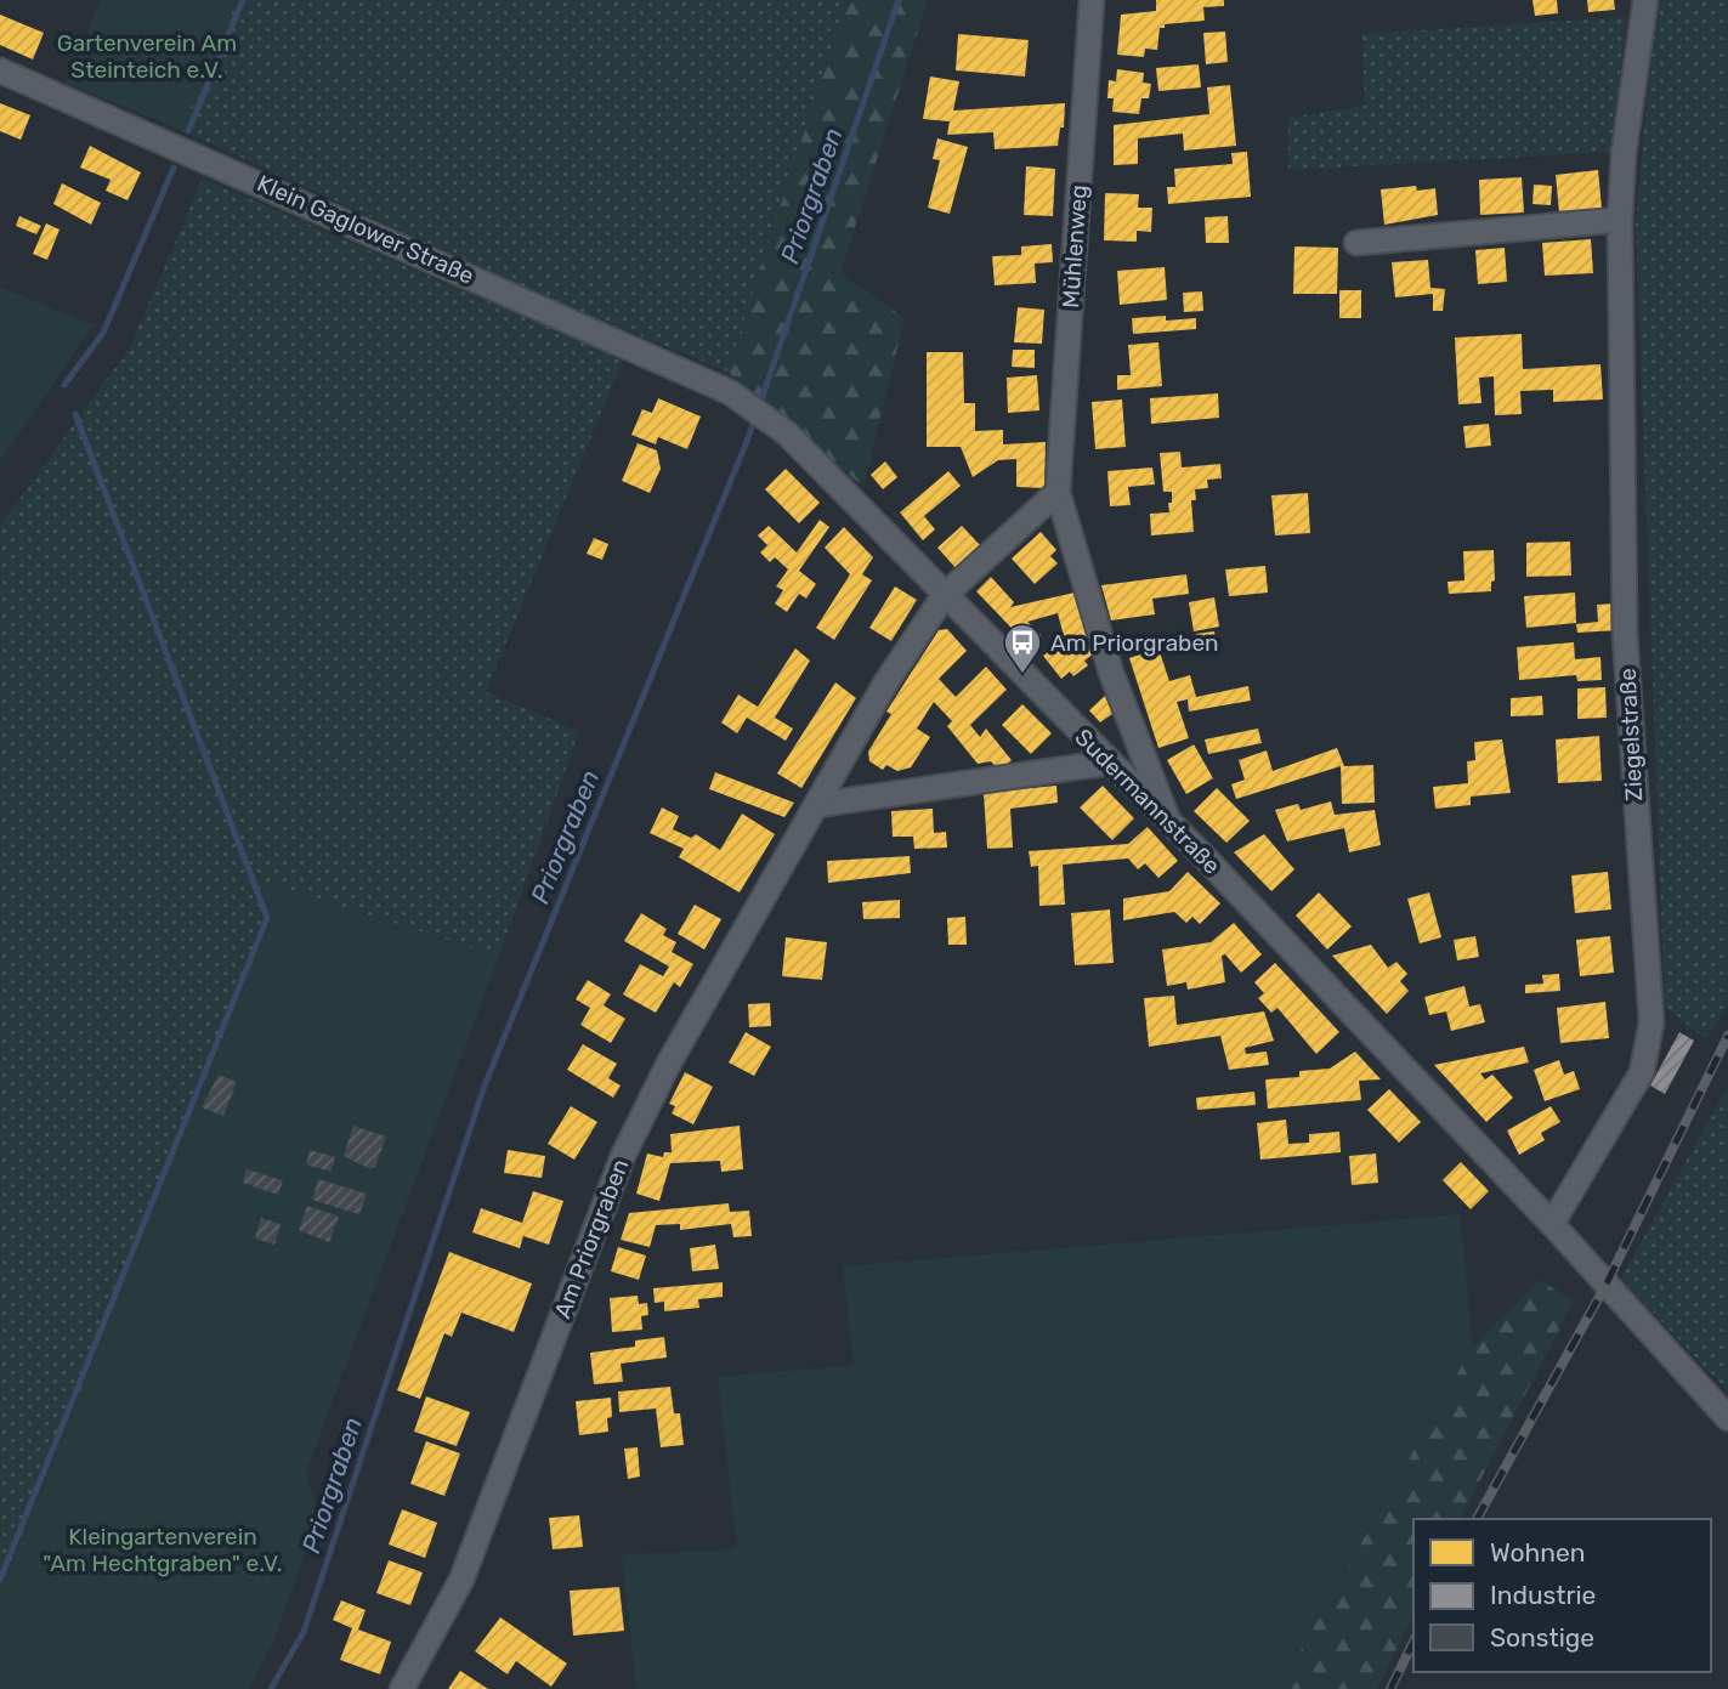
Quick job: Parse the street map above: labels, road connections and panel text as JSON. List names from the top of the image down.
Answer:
{
  "streets": {
    "street": [
      "Klein Gaglower Straße",
      "Mühlenweg",
      "Ziegelstraße",
      "Sudermannstraße",
      "Am Priorgraben"
    ]
  },
  "crossings": [
    ["Klein Gaglower Straße", "Sudermannstraße"],
    ["Mühlenweg", "Sudermannstraße"],
    ["Ziegelstraße", "Sudermannstraße"],
    ["Sudermannstraße", "Am Priorgraben"]
  ],
  "water": ["Priorgraben"],
  "parks": ["Gartenverein Am Steinteich e.V.", "Kleingartenverein \"Am Hechtgraben\" e.V."],
  "places": {
    "bus stop": ["Am Priorgraben"]
  },
  "legend": ["Wohnen", "Industrie", "Sonstige"]
}
